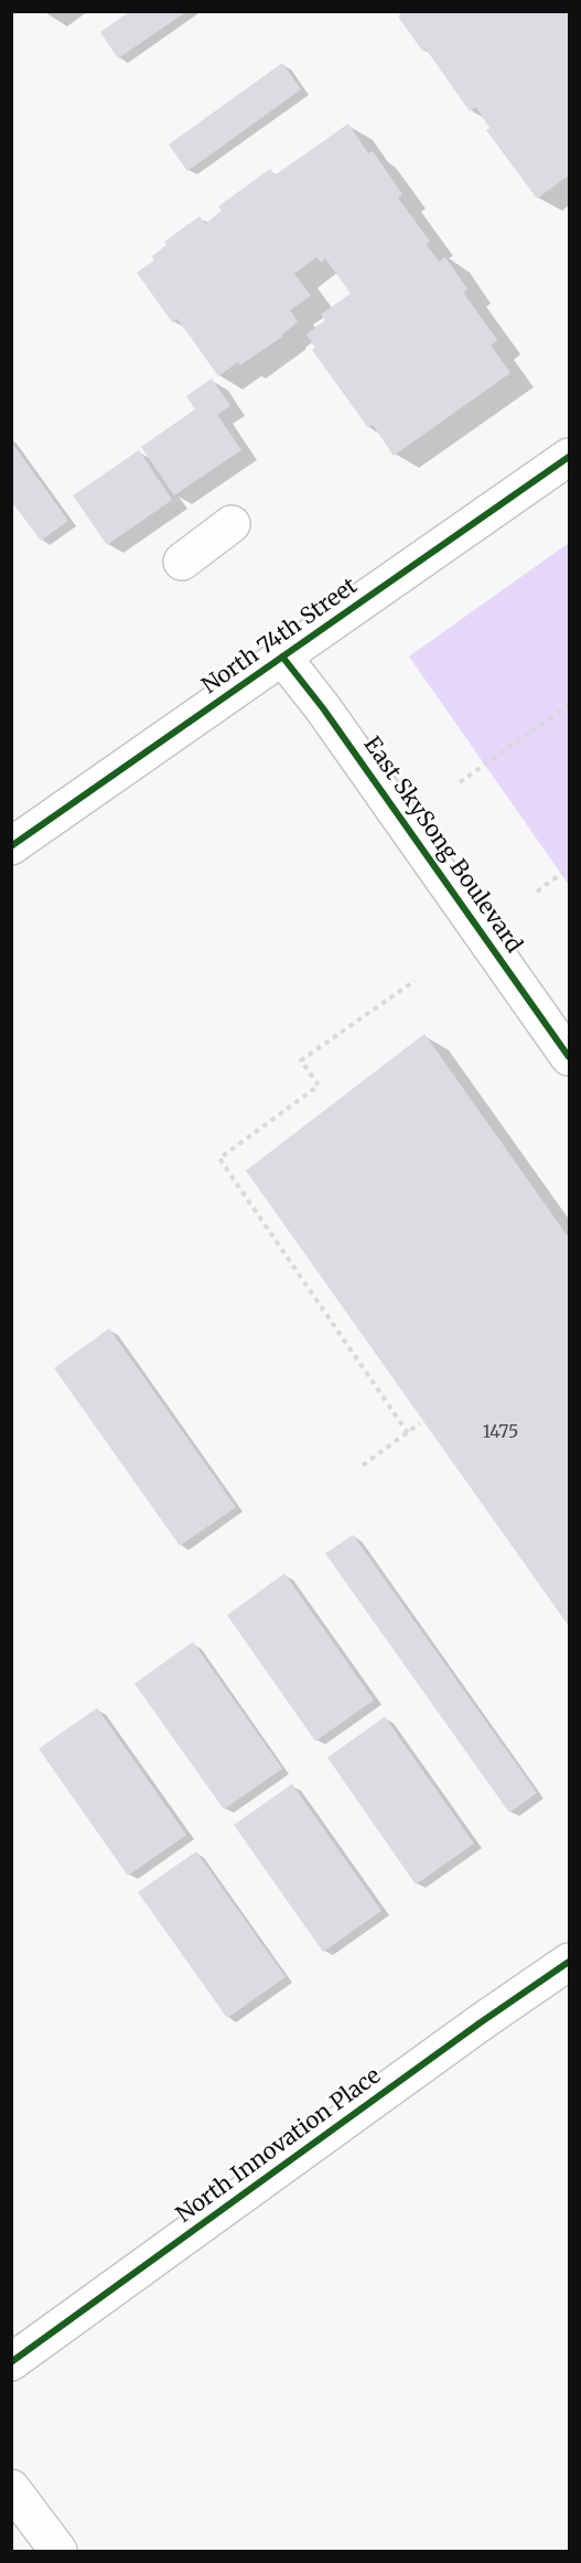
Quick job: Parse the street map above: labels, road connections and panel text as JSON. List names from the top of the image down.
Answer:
{
  "streets": {
    "street": ["North 74th Street", "East SkySong Boulevard", "North Innovation Place"]
  },
  "crossings": [
    ["North 74th Street", "East SkySong Boulevard"]
  ],
  "house_numbers": ["1475"]
}
